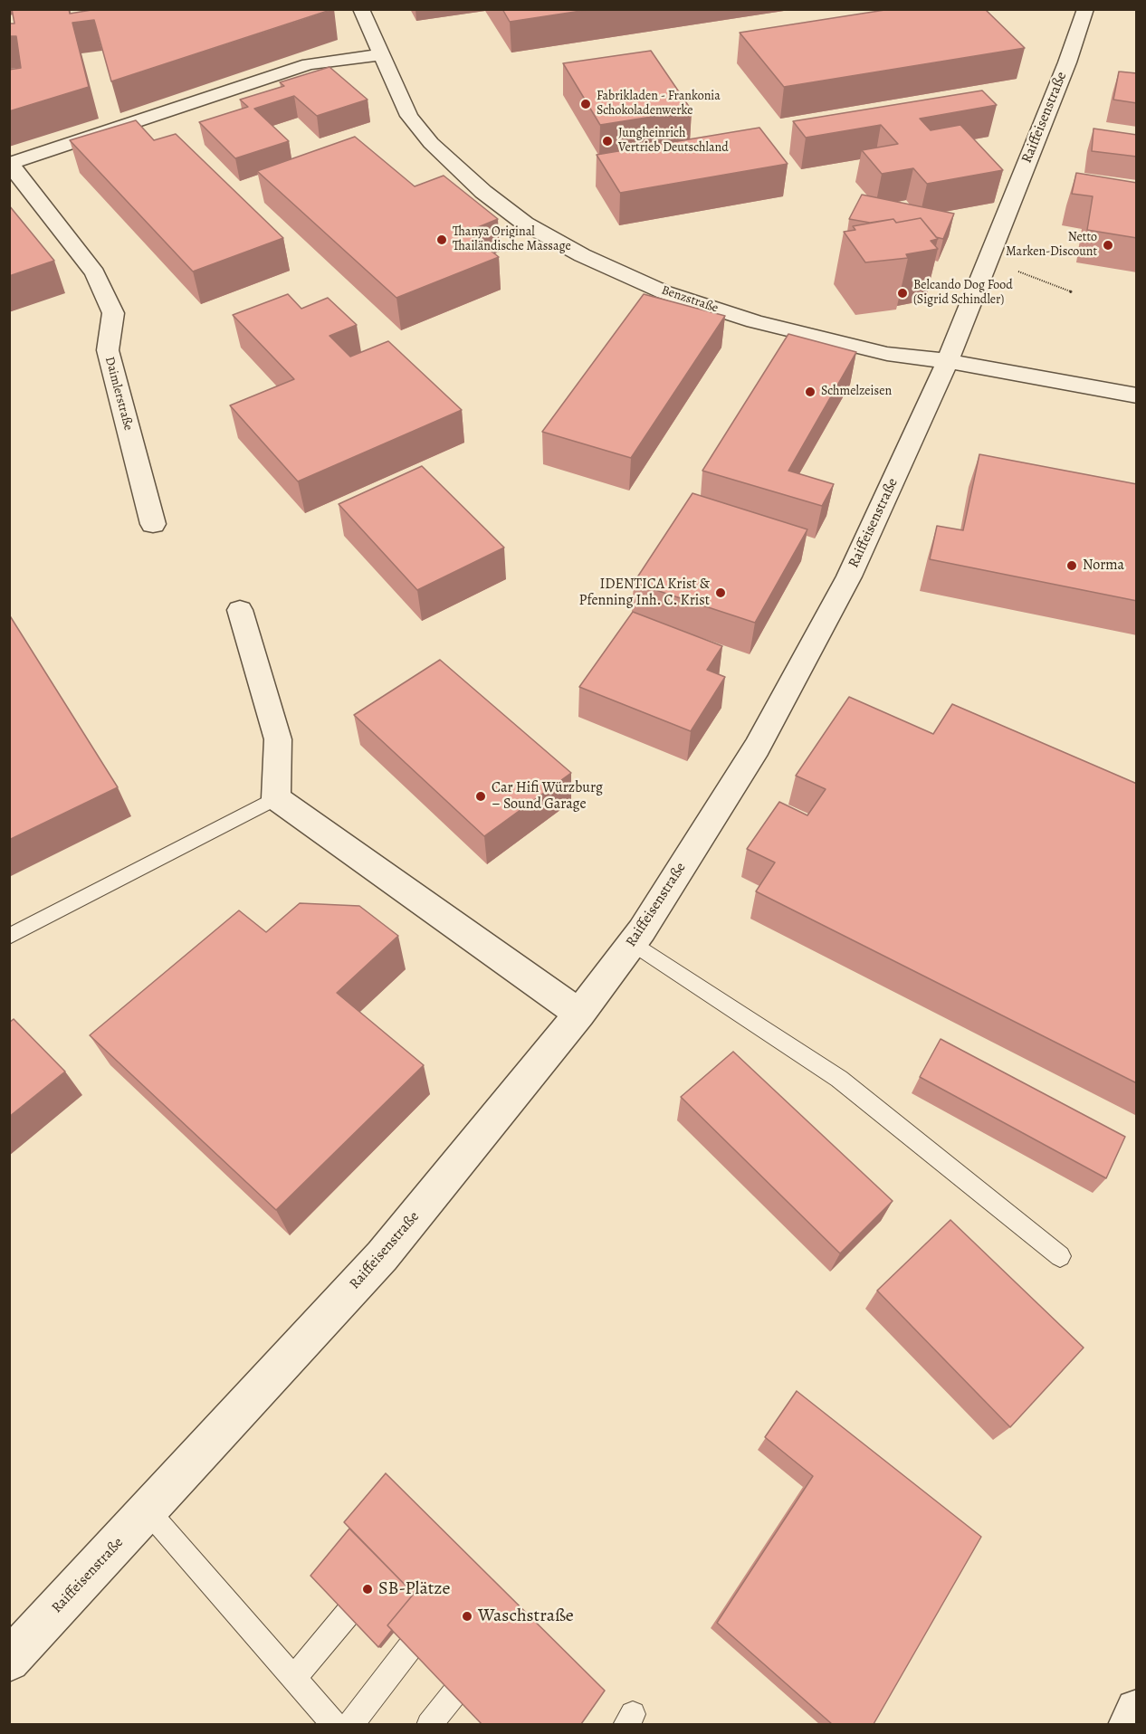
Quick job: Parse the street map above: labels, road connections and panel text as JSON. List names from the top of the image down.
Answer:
{
  "streets": {
    "street": ["Raiffeisenstraße", "Benzstraße", "Daimlerstraße"]
  },
  "crossings": [
    ["Raiffeisenstraße", "Benzstraße"],
    ["Benzstraße", "Daimlerstraße"]
  ],
  "places": [
    "Fabrikladen - Frankonia Schokoladenwerke",
    "Jungheinrich Vertrieb Deutschland",
    "Thanya Original Thailändische Massage",
    "Netto Marken-Discount",
    "Belcando Dog Food (Sigrid Schindler)",
    "Schmelzeisen",
    "Norma",
    "IDENTICA Krist & Pfenning Inh. C. Krist",
    "Car Hifi Würzburg – Sound Garage",
    "SB-Plätze",
    "Waschstraße"
  ]
}
